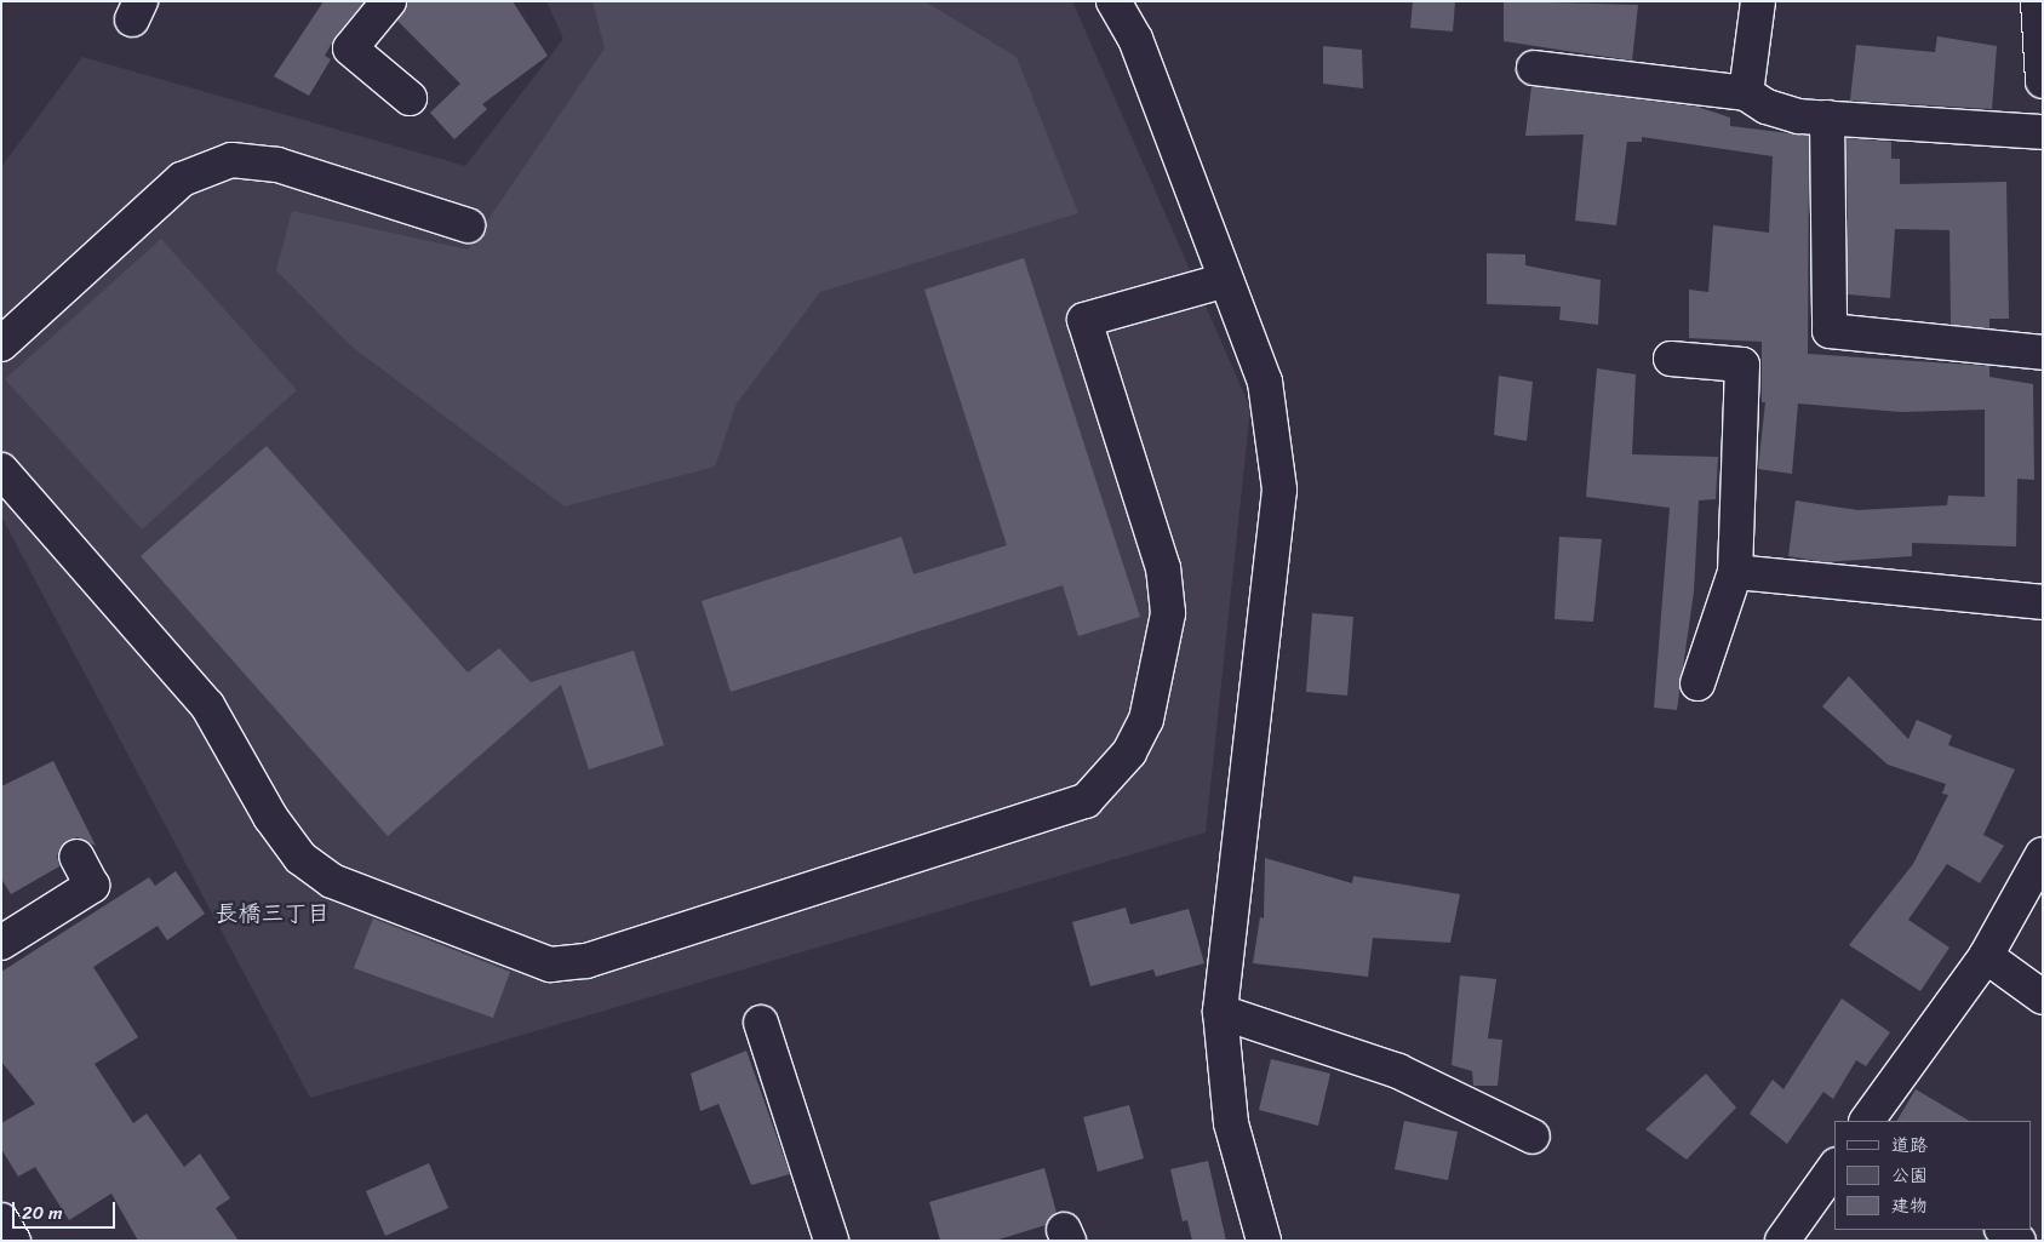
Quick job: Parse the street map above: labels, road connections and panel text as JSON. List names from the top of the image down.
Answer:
{
  "districts": ["長橋三丁目"],
  "legend": ["道路", "公園", "建物"],
  "scale_bar": "20 m"
}
